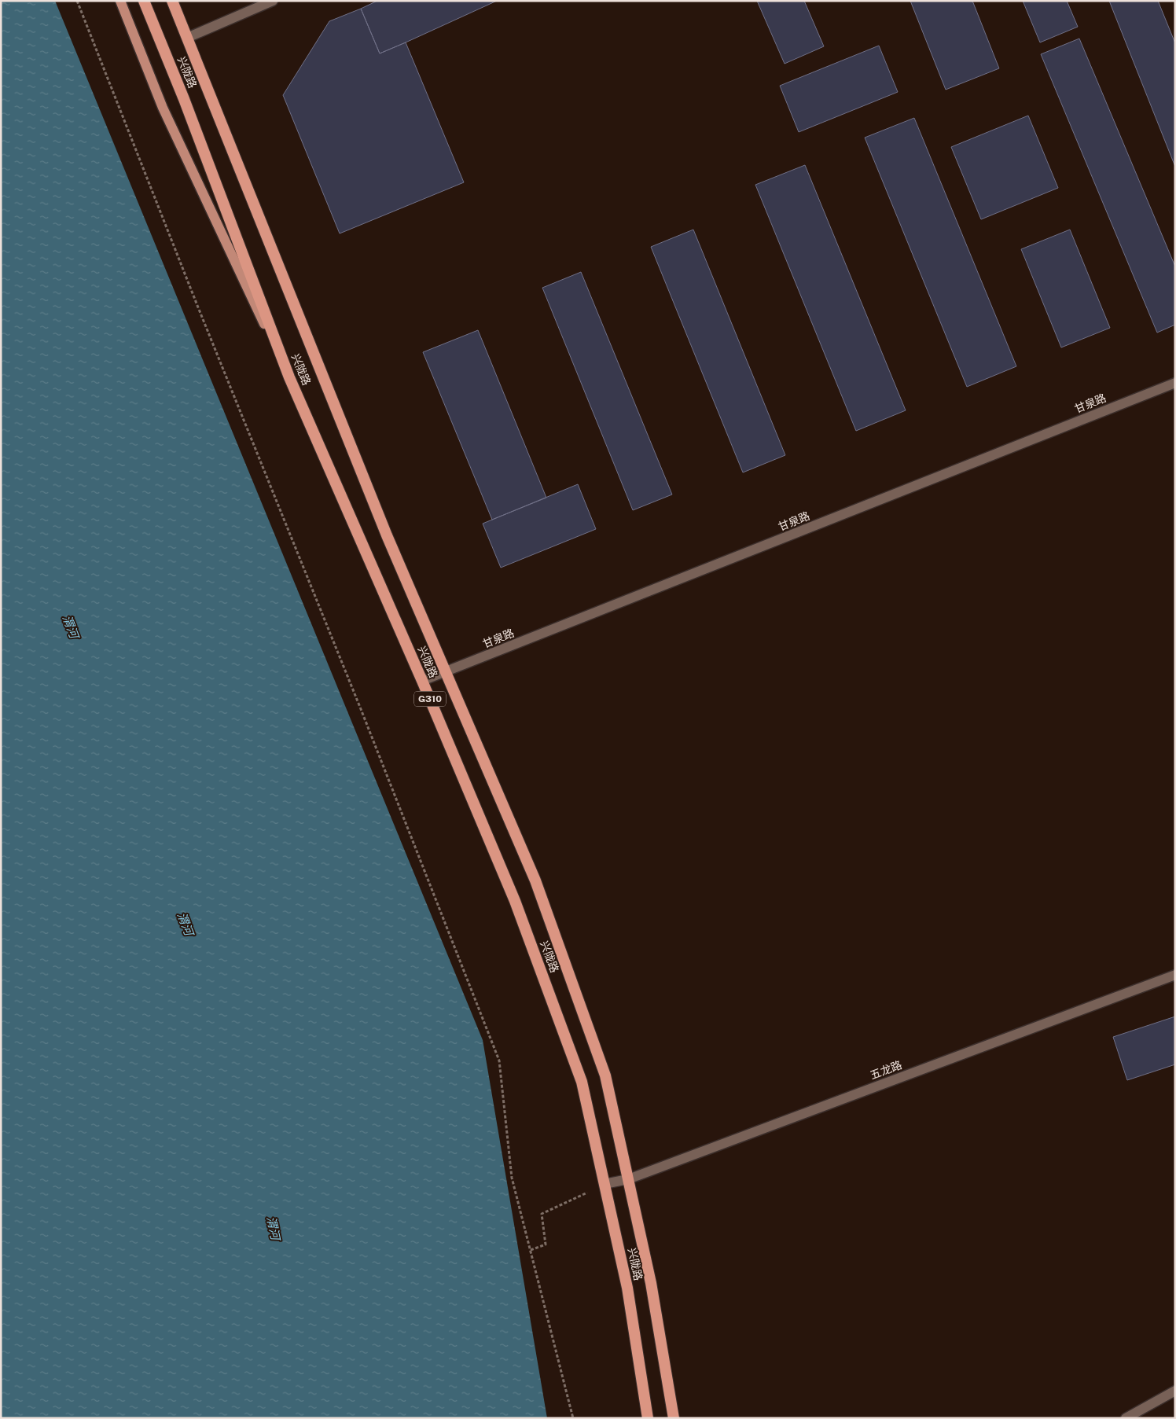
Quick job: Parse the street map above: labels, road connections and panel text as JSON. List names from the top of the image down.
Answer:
{
  "streets": {
    "highway": ["兴陇路", "G310"],
    "street": ["甘泉路", "五龙路"]
  },
  "crossings": [
    ["兴陇路", "甘泉路"],
    ["兴陇路", "五龙路"]
  ],
  "water": ["渭河"]
}
